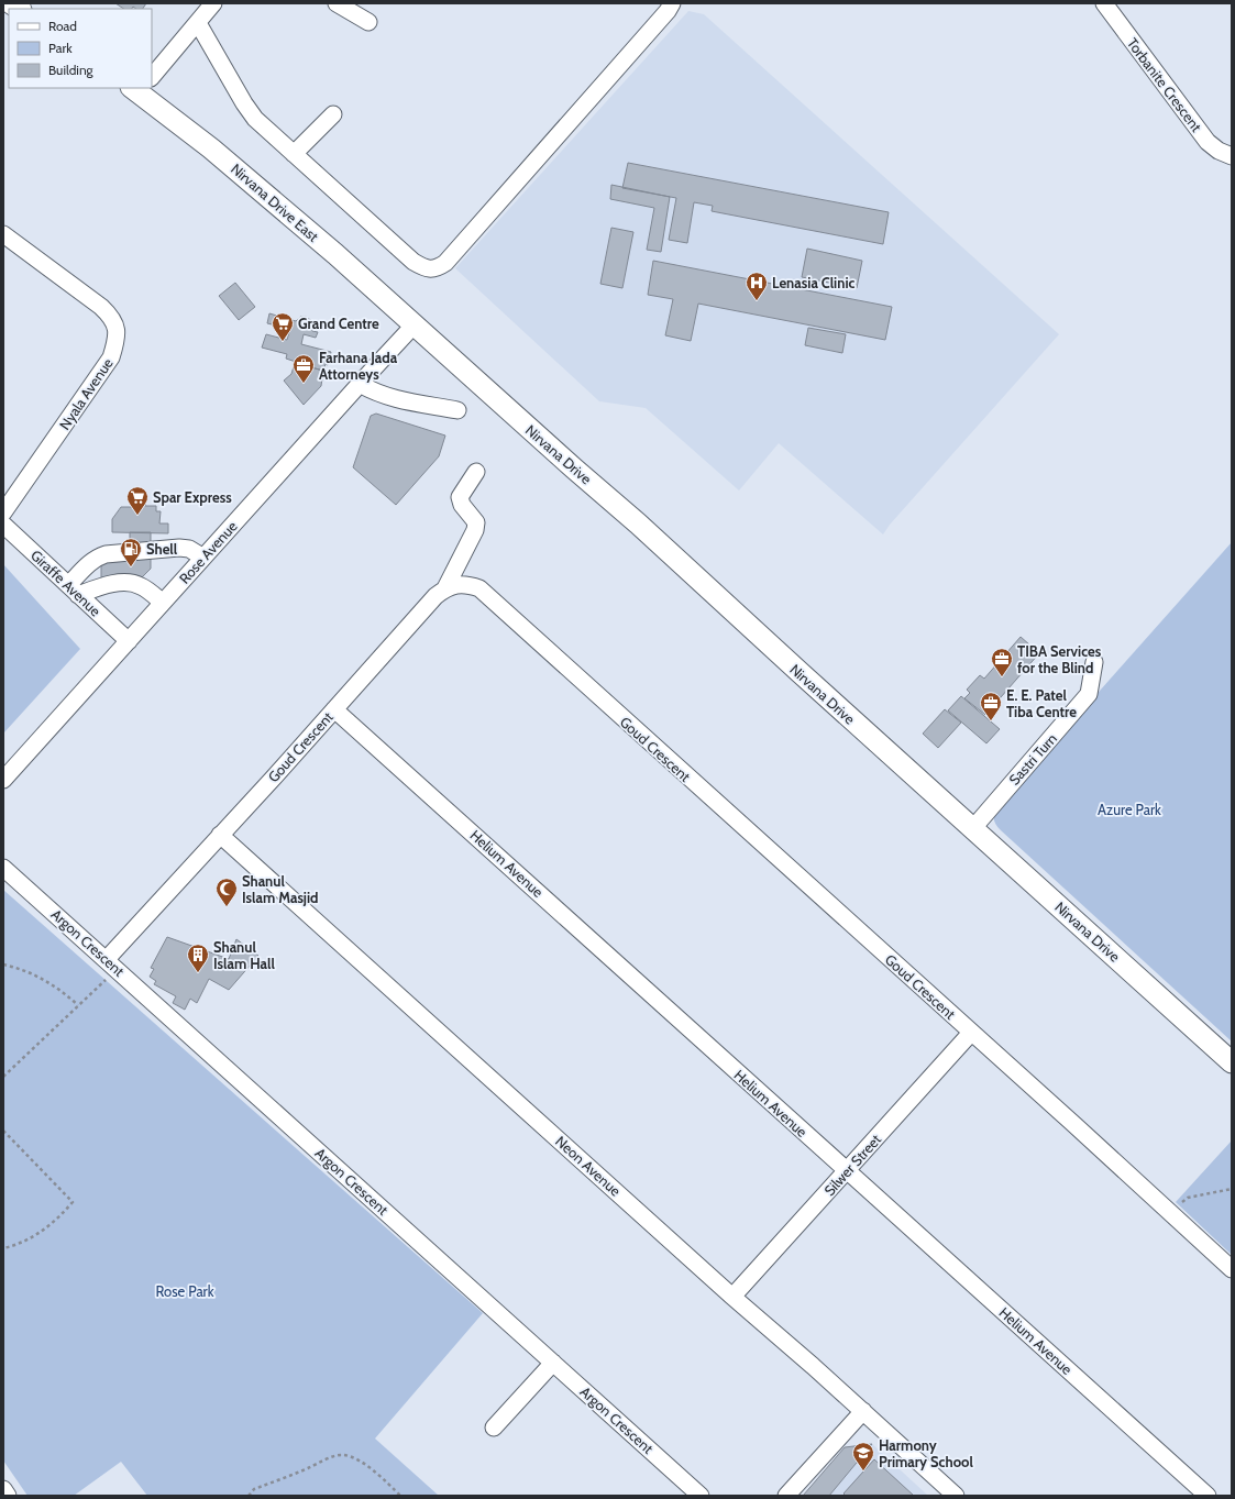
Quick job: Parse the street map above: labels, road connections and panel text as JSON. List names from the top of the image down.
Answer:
{
  "streets": {
    "main road": ["Nirvana Drive East", "Nirvana Drive"],
    "street": [
      "Torbanite Crescent",
      "Nyala Avenue",
      "Rose Avenue",
      "Giraffe Avenue",
      "Goud Crescent",
      "Sastri Turn",
      "Helium Avenue",
      "Argon Crescent",
      "Silwer Street",
      "Neon Avenue"
    ]
  },
  "crossings": [
    ["Nirvana Drive East", "Nirvana Drive"],
    ["Nirvana Drive East", "Rose Avenue"],
    ["Nirvana Drive", "Rose Avenue"],
    ["Nirvana Drive", "Sastri Turn"],
    ["Rose Avenue", "Giraffe Avenue"],
    ["Goud Crescent", "Helium Avenue"],
    ["Goud Crescent", "Argon Crescent"],
    ["Goud Crescent", "Silwer Street"],
    ["Goud Crescent", "Neon Avenue"],
    ["Helium Avenue", "Silwer Street"],
    ["Silwer Street", "Neon Avenue"]
  ],
  "parks": ["Azure Park", "Rose Park"],
  "places": {
    "hospital": ["Lenasia Clinic"],
    "supermarket": ["Grand Centre", "Spar Express"],
    "office": ["Farhana Jada Attorneys", "TIBA Services for the Blind", "E. E. Patel Tiba Centre"],
    "fuel station": ["Shell"],
    "mosque": ["Shanul Islam Masjid"],
    "building": ["Shanul Islam Hall"],
    "school or university": ["Harmony Primary School"]
  },
  "legend": ["Road", "Park", "Building"]
}
